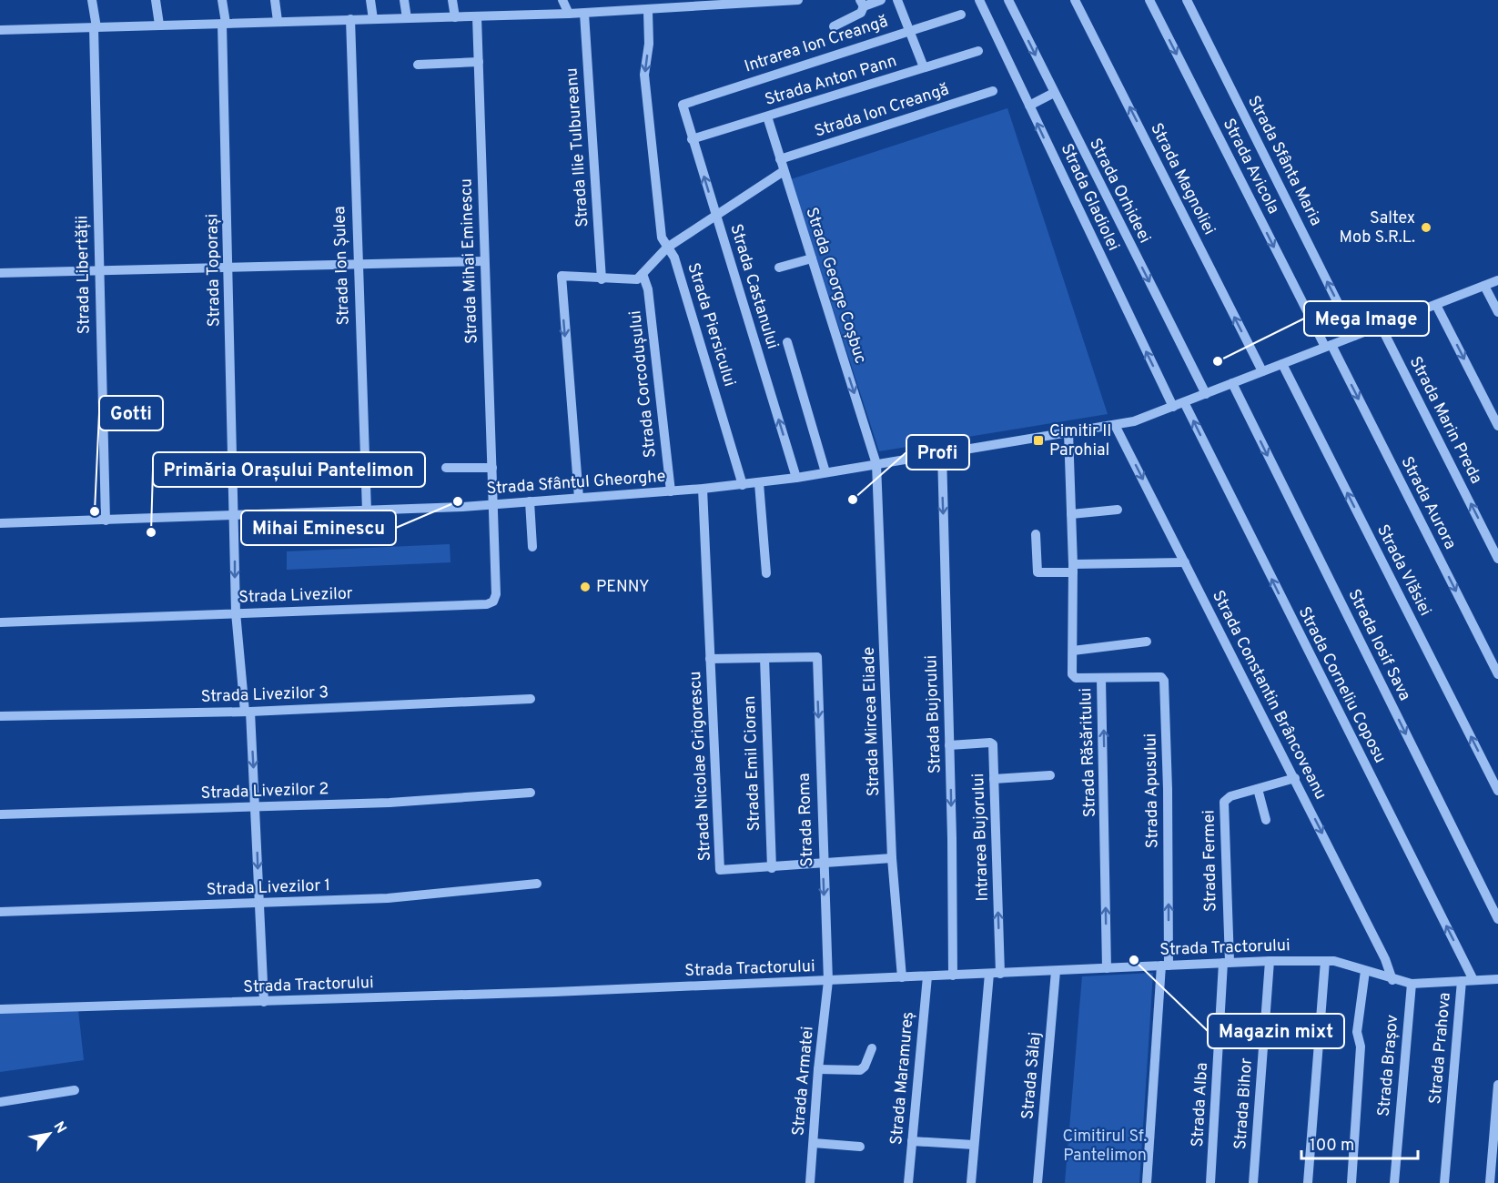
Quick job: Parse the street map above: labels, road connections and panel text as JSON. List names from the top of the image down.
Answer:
{
  "streets": {
    "street": [
      "Intrarea Ion Creangă",
      "Strada Anton Pann",
      "Strada Ion Creangă",
      "Strada Ilie Tulbureanu",
      "Strada Sfânta Maria",
      "Strada Avicola",
      "Strada Magnoliei",
      "Strada Orhideei",
      "Strada Gladiolei",
      "Strada Mihai Eminescu",
      "Strada Ion Șulea",
      "Strada Toporași",
      "Strada Libertății",
      "Strada George Coșbuc",
      "Strada Castanului",
      "Strada Piersicului",
      "Strada Corcodușului",
      "Strada Marin Preda",
      "Strada Sfântul Gheorghe",
      "Strada Aurora",
      "Strada Vlăsiei",
      "Strada Livezilor",
      "Strada Iosif Sava",
      "Strada Corneliu Coposu",
      "Strada Livezilor 3",
      "Strada Constantin Brâncoveanu",
      "Strada Bujorului",
      "Strada Mircea Eliade",
      "Strada Răsăritului",
      "Strada Emil Cioran",
      "Strada Nicolae Grigorescu",
      "Strada Apusului",
      "Strada Livezilor 2",
      "Strada Roma",
      "Intrarea Bujorului",
      "Strada Fermei",
      "Strada Livezilor 1",
      "Strada Tractorului",
      "Strada Prahova",
      "Strada Brașov",
      "Strada Sălaj",
      "Strada Maramureș",
      "Strada Armatei",
      "Strada Bihor",
      "Strada Alba"
    ]
  },
  "crossings": [
    ["Intrarea Ion Creangă", "Strada Castanului"],
    ["Strada Anton Pann", "Strada George Coșbuc"],
    ["Strada Anton Pann", "Strada Castanului"],
    ["Strada Ion Creangă", "Strada George Coșbuc"],
    ["Strada Sfânta Maria", "Strada Sfântul Gheorghe"],
    ["Strada Avicola", "Strada Sfântul Gheorghe"],
    ["Strada Avicola", "Strada Aurora"],
    ["Strada Magnoliei", "Strada Sfântul Gheorghe"],
    ["Strada Orhideei", "Strada Sfântul Gheorghe"],
    ["Strada Gladiolei", "Strada Sfântul Gheorghe"],
    ["Strada Mihai Eminescu", "Strada Sfântul Gheorghe"],
    ["Strada Mihai Eminescu", "Strada Livezilor"],
    ["Strada Ion Șulea", "Strada Sfântul Gheorghe"],
    ["Strada Toporași", "Strada Sfântul Gheorghe"],
    ["Strada Toporași", "Strada Livezilor"],
    ["Strada Toporași", "Strada Livezilor 3"],
    ["Strada Toporași", "Strada Livezilor 2"],
    ["Strada Toporași", "Strada Livezilor 1"],
    ["Strada Toporași", "Strada Tractorului"],
    ["Strada Libertății", "Strada Sfântul Gheorghe"],
    ["Strada George Coșbuc", "Strada Sfântul Gheorghe"],
    ["Strada George Coșbuc", "Strada Mircea Eliade"],
    ["Strada Castanului", "Strada Sfântul Gheorghe"],
    ["Strada Piersicului", "Strada Sfântul Gheorghe"],
    ["Strada Corcodușului", "Strada Sfântul Gheorghe"],
    ["Strada Marin Preda", "Strada Sfântul Gheorghe"],
    ["Strada Sfântul Gheorghe", "Strada Aurora"],
    ["Strada Sfântul Gheorghe", "Strada Vlăsiei"],
    ["Strada Sfântul Gheorghe", "Strada Livezilor"],
    ["Strada Sfântul Gheorghe", "Strada Iosif Sava"],
    ["Strada Sfântul Gheorghe", "Strada Corneliu Coposu"],
    ["Strada Sfântul Gheorghe", "Strada Constantin Brâncoveanu"],
    ["Strada Sfântul Gheorghe", "Strada Bujorului"],
    ["Strada Sfântul Gheorghe", "Strada Mircea Eliade"],
    ["Strada Sfântul Gheorghe", "Strada Răsăritului"],
    ["Strada Sfântul Gheorghe", "Strada Nicolae Grigorescu"],
    ["Strada Corneliu Coposu", "Strada Tractorului"],
    ["Strada Constantin Brâncoveanu", "Strada Fermei"],
    ["Strada Constantin Brâncoveanu", "Strada Tractorului"],
    ["Strada Bujorului", "Intrarea Bujorului"],
    ["Strada Bujorului", "Strada Tractorului"],
    ["Strada Mircea Eliade", "Strada Nicolae Grigorescu"],
    ["Strada Mircea Eliade", "Strada Tractorului"],
    ["Strada Răsăritului", "Strada Apusului"],
    ["Strada Răsăritului", "Strada Tractorului"],
    ["Strada Emil Cioran", "Strada Nicolae Grigorescu"],
    ["Strada Emil Cioran", "Strada Roma"],
    ["Strada Nicolae Grigorescu", "Strada Roma"],
    ["Strada Apusului", "Strada Tractorului"],
    ["Strada Roma", "Strada Tractorului"],
    ["Strada Roma", "Strada Armatei"],
    ["Intrarea Bujorului", "Strada Tractorului"],
    ["Strada Fermei", "Strada Tractorului"],
    ["Strada Fermei", "Strada Alba"],
    ["Strada Tractorului", "Strada Prahova"],
    ["Strada Tractorului", "Strada Brașov"],
    ["Strada Tractorului", "Strada Sălaj"],
    ["Strada Tractorului", "Strada Maramureș"],
    ["Strada Tractorului", "Strada Armatei"],
    ["Strada Tractorului", "Strada Bihor"],
    ["Strada Tractorului", "Strada Alba"]
  ],
  "one_way": [
    "Strada Sfânta Maria",
    "Strada Avicola",
    "Strada Magnoliei",
    "Strada Orhideei",
    "Strada Gladiolei",
    "Strada Piersicului",
    "Strada Aurora",
    "Strada Vlăsiei",
    "Strada Iosif Sava",
    "Strada Corneliu Coposu",
    "Strada Constantin Brâncoveanu",
    "Strada Bujorului",
    "Strada Răsăritului",
    "Strada Apusului",
    "Strada Roma",
    "Intrarea Bujorului"
  ],
  "parks": ["Cimitirul Sf. Pantelimon"],
  "places": {
    "other": [
      "Saltex Mob S.R.L.",
      "Mega Image",
      "Profi",
      "Mihai Eminescu",
      "Gotti",
      "Primăria Orașului Pantelimon",
      "PENNY",
      "Magazin mixt"
    ],
    "transit": ["Cimitir II Parohial"]
  },
  "scale_bar": "100 m",
  "north": "top right"
}
